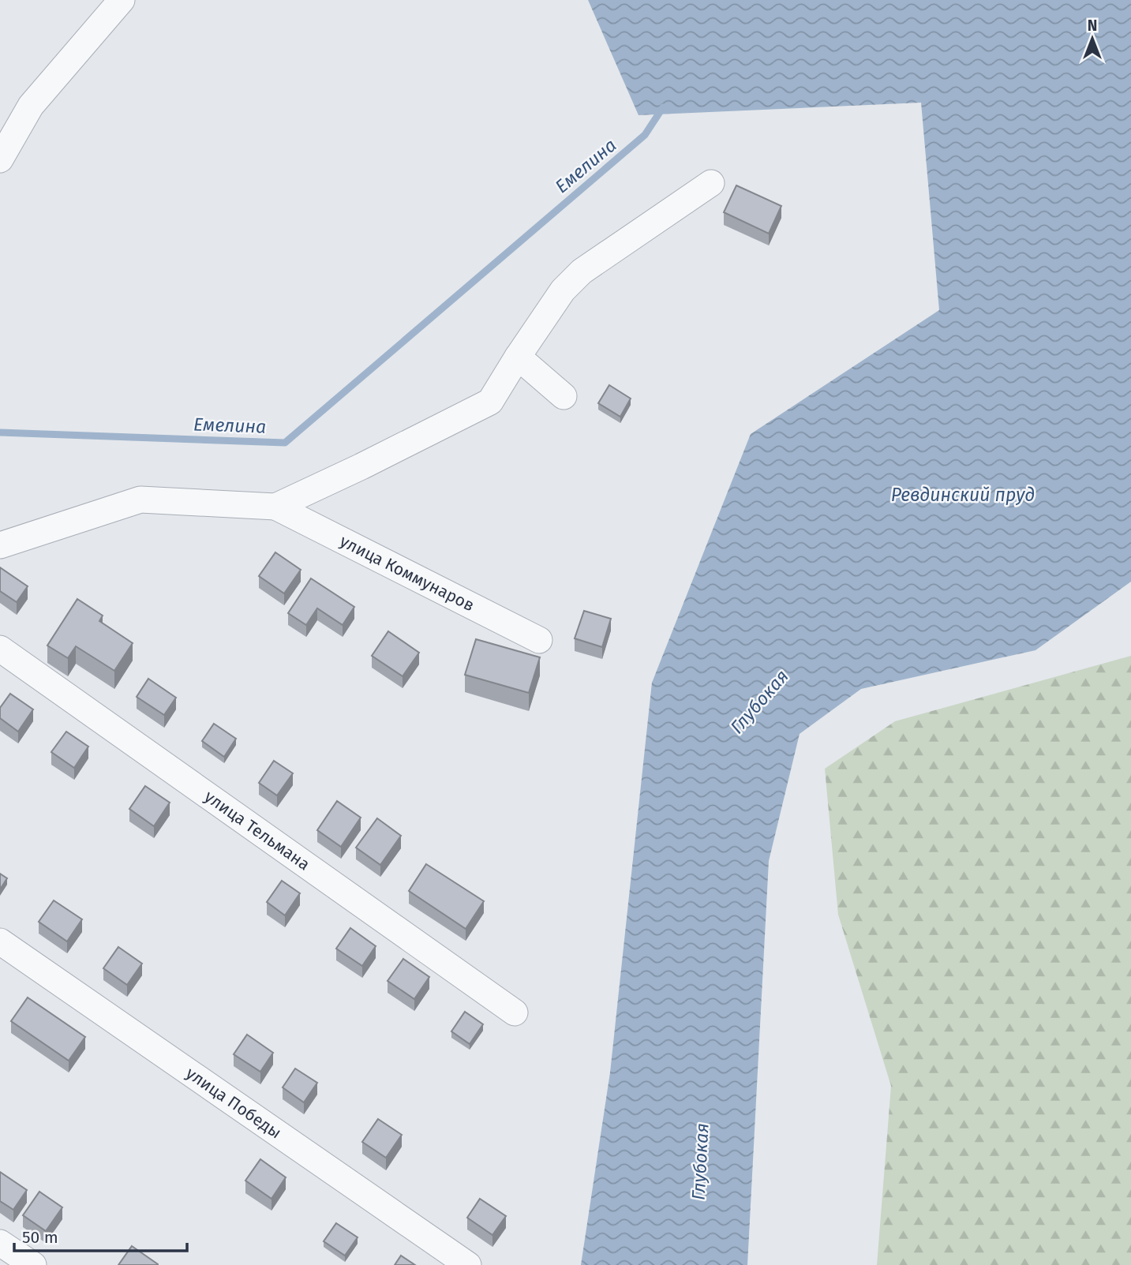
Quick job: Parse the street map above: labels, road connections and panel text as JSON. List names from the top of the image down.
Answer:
{
  "streets": {
    "street": ["улица Коммунаров", "улица Тельмана", "улица Победы"]
  },
  "water": ["Емелина", "Ревдинский пруд", "Глубокая"],
  "scale_bar": "50 m",
  "north": "top"
}
